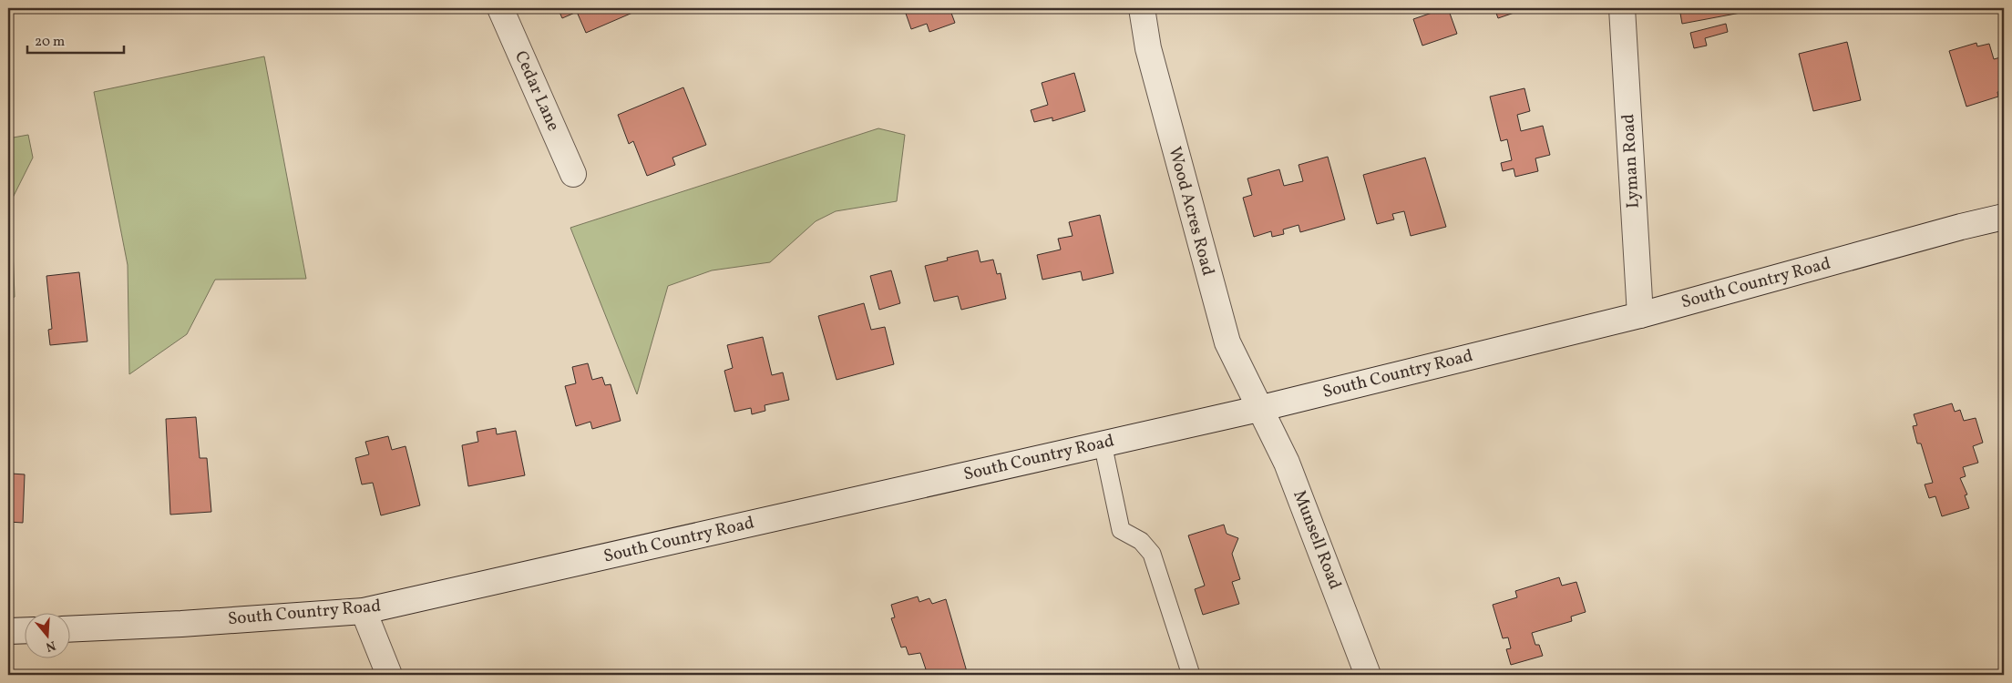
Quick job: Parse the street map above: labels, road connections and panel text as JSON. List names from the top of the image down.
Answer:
{
  "streets": {
    "main road": [
      "Cedar Lane",
      "Lyman Road",
      "Wood Acres Road",
      "South Country Road",
      "Munsell Road"
    ]
  },
  "crossings": [
    ["Lyman Road", "South Country Road"],
    ["Wood Acres Road", "South Country Road"],
    ["Wood Acres Road", "Munsell Road"],
    ["South Country Road", "Munsell Road"]
  ],
  "scale_bar": "20 m",
  "north": "bottom"
}
